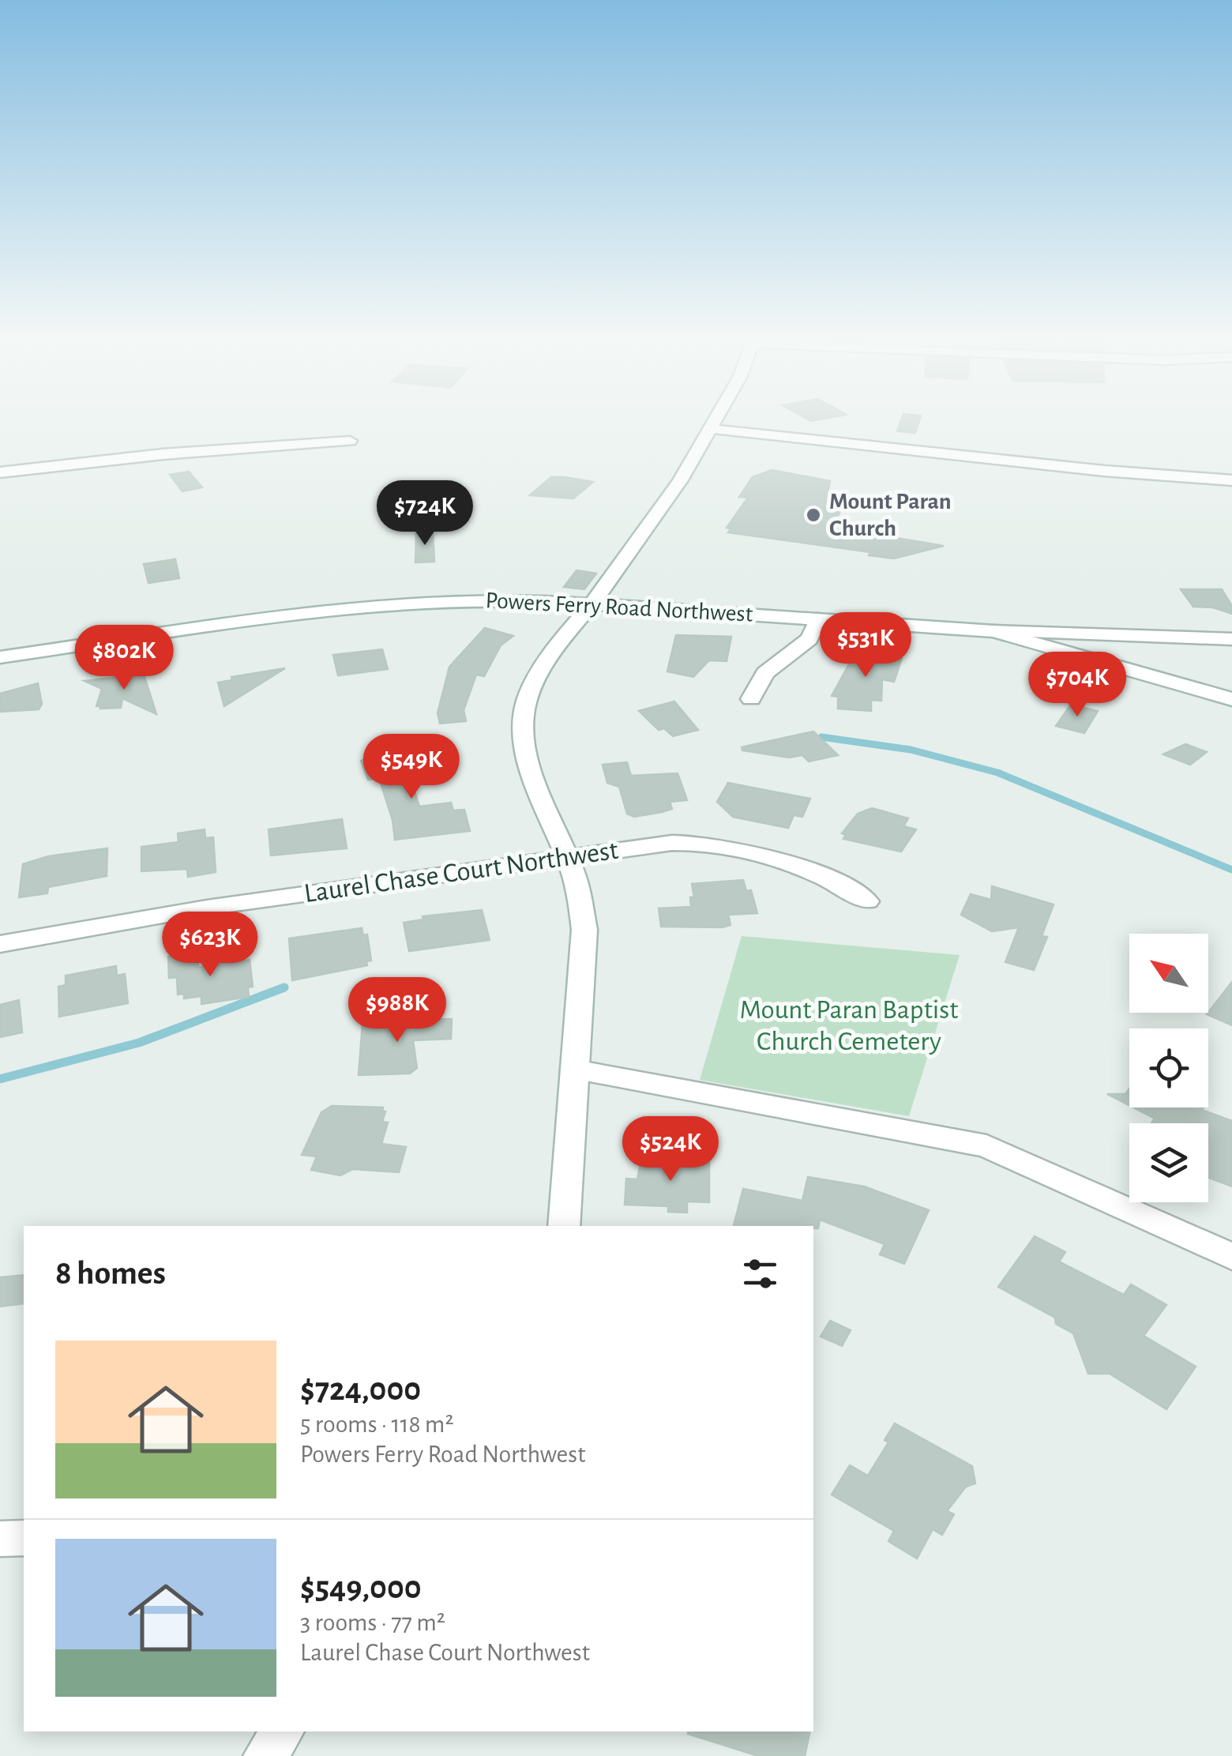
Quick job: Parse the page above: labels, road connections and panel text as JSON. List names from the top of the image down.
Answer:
{
  "streets": {
    "street": ["Powers Ferry Road Northwest", "Laurel Chase Court Northwest"]
  },
  "parks": ["Mount Paran Baptist Church Cemetery"],
  "places": ["Mount Paran Church"],
  "north": "top left",
  "page": {
    "price": [
      "$724K",
      "$531K",
      "$802K",
      "$704K",
      "$549K",
      "$623K",
      "$988K",
      "$524K"
    ],
    "heading": "8 homes",
    "list": [
      {
        "name": "$724,000",
        "note": "5 rooms · 118 m² · Powers Ferry Road Northwest"
      },
      {
        "name": "$549,000",
        "note": "3 rooms · 77 m² · Laurel Chase Court Northwest"
      }
    ]
  }
}
